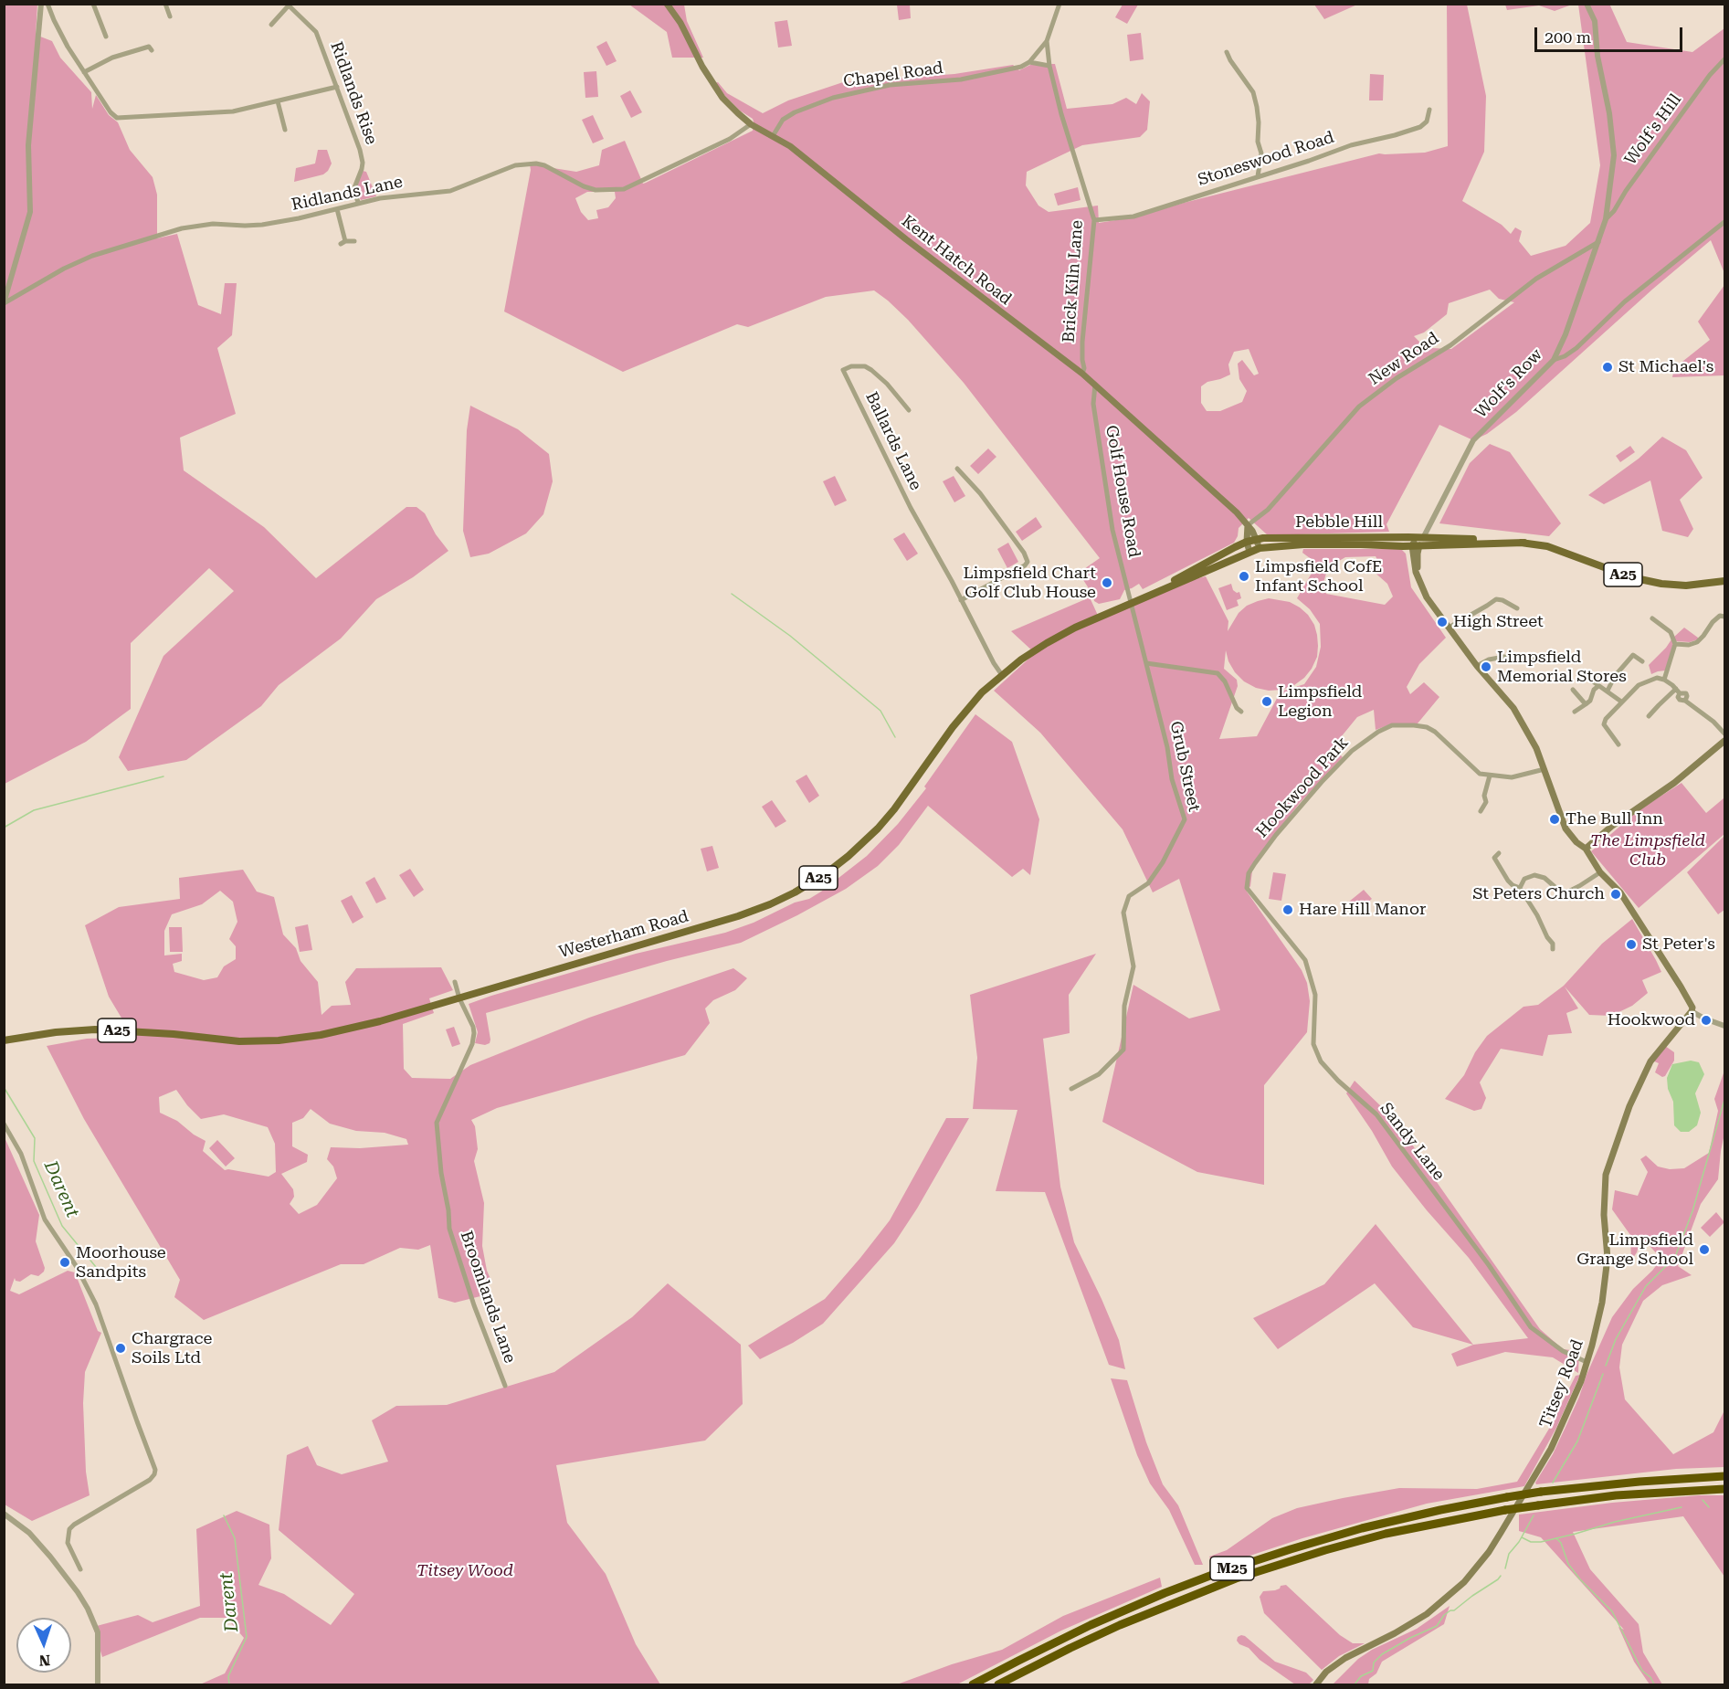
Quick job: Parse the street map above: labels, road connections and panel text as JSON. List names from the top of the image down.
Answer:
{
  "streets": {
    "highway": ["M25"],
    "main road": [
      "Kent Hatch Road",
      "Pebble Hill",
      "A25",
      "Westerham Road",
      "Titsey Road"
    ],
    "street": [
      "Chapel Road",
      "Ridlands Rise",
      "Wolf's Hill",
      "Stoneswood Road",
      "Ridlands Lane",
      "Brick Kiln Lane",
      "New Road",
      "Wolf's Row",
      "Ballards Lane",
      "Golf House Road",
      "Grub Street",
      "Hookwood Park",
      "Sandy Lane",
      "Broomlands Lane"
    ]
  },
  "crossings": [
    ["Chapel Road", "Kent Hatch Road"],
    ["Ridlands Rise", "Ridlands Lane"],
    ["Wolf's Hill", "Wolf's Row"],
    ["Stoneswood Road", "Brick Kiln Lane"],
    ["Ridlands Lane", "Kent Hatch Road"],
    ["Kent Hatch Road", "Brick Kiln Lane"],
    ["Kent Hatch Road", "New Road"],
    ["Kent Hatch Road", "Golf House Road"],
    ["Kent Hatch Road", "Pebble Hill"],
    ["Kent Hatch Road", "Westerham Road"],
    ["New Road", "Wolf's Row"],
    ["Wolf's Row", "Pebble Hill"],
    ["Wolf's Row", "A25"],
    ["Ballards Lane", "Westerham Road"],
    ["Golf House Road", "Grub Street"],
    ["Golf House Road", "Westerham Road"],
    ["Pebble Hill", "A25"],
    ["Pebble Hill", "Westerham Road"],
    ["Grub Street", "Westerham Road"],
    ["Hookwood Park", "Sandy Lane"],
    ["Westerham Road", "Broomlands Lane"],
    ["Sandy Lane", "Titsey Road"]
  ],
  "water": ["Darent"],
  "parks": ["The Limpsfield Club", "Titsey Wood"],
  "places": [
    "St Michael's",
    "Limpsfield CofE Infant School",
    "Limpsfield Chart Golf Club House",
    "High Street",
    "Limpsfield Memorial Stores",
    "Limpsfield Legion",
    "The Bull Inn",
    "St Peters Church",
    "Hare Hill Manor",
    "St Peter's",
    "Hookwood",
    "Limpsfield Grange School",
    "Moorhouse Sandpits",
    "Chargrace Soils Ltd"
  ],
  "scale_bar": "200 m",
  "north": "bottom"
}
